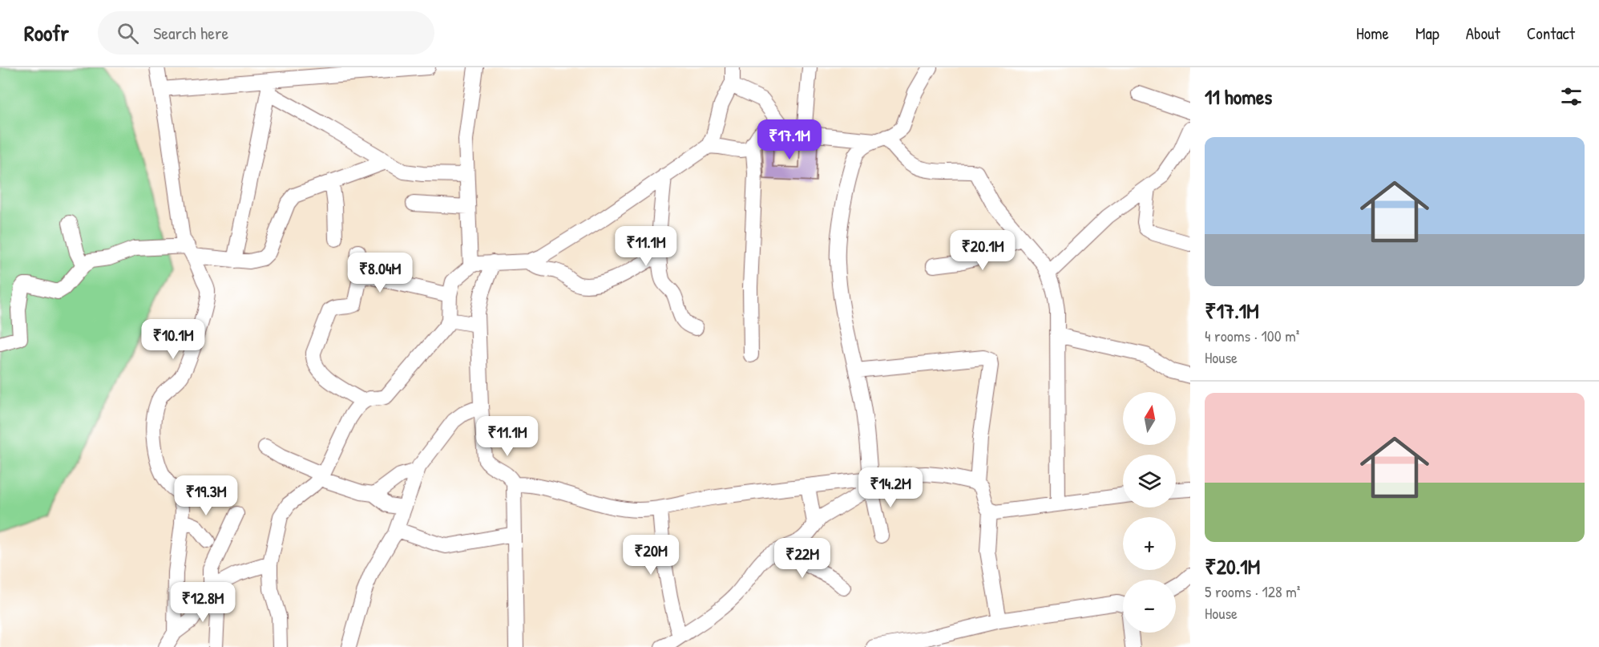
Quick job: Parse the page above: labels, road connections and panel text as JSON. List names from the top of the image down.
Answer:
{
  "north": "top",
  "page": {
    "header": "Roofr",
    "search": "Search here",
    "nav": [
      "Home",
      "Map",
      "About",
      "Contact"
    ],
    "heading": "11 homes",
    "price": [
      "₹17.1M",
      "₹11.1M",
      "₹20.1M",
      "₹8.04M",
      "₹10.1M",
      "₹11.1M",
      "₹14.2M",
      "₹19.3M",
      "₹20M",
      "₹22M",
      "₹12.8M"
    ],
    "list": [
      {
        "name": "₹17.1M",
        "note": "4 rooms · 100 m² · House"
      },
      {
        "name": "₹20.1M",
        "note": "5 rooms · 128 m² · House"
      }
    ],
    "map_buttons": ["+", "−"]
  }
}
